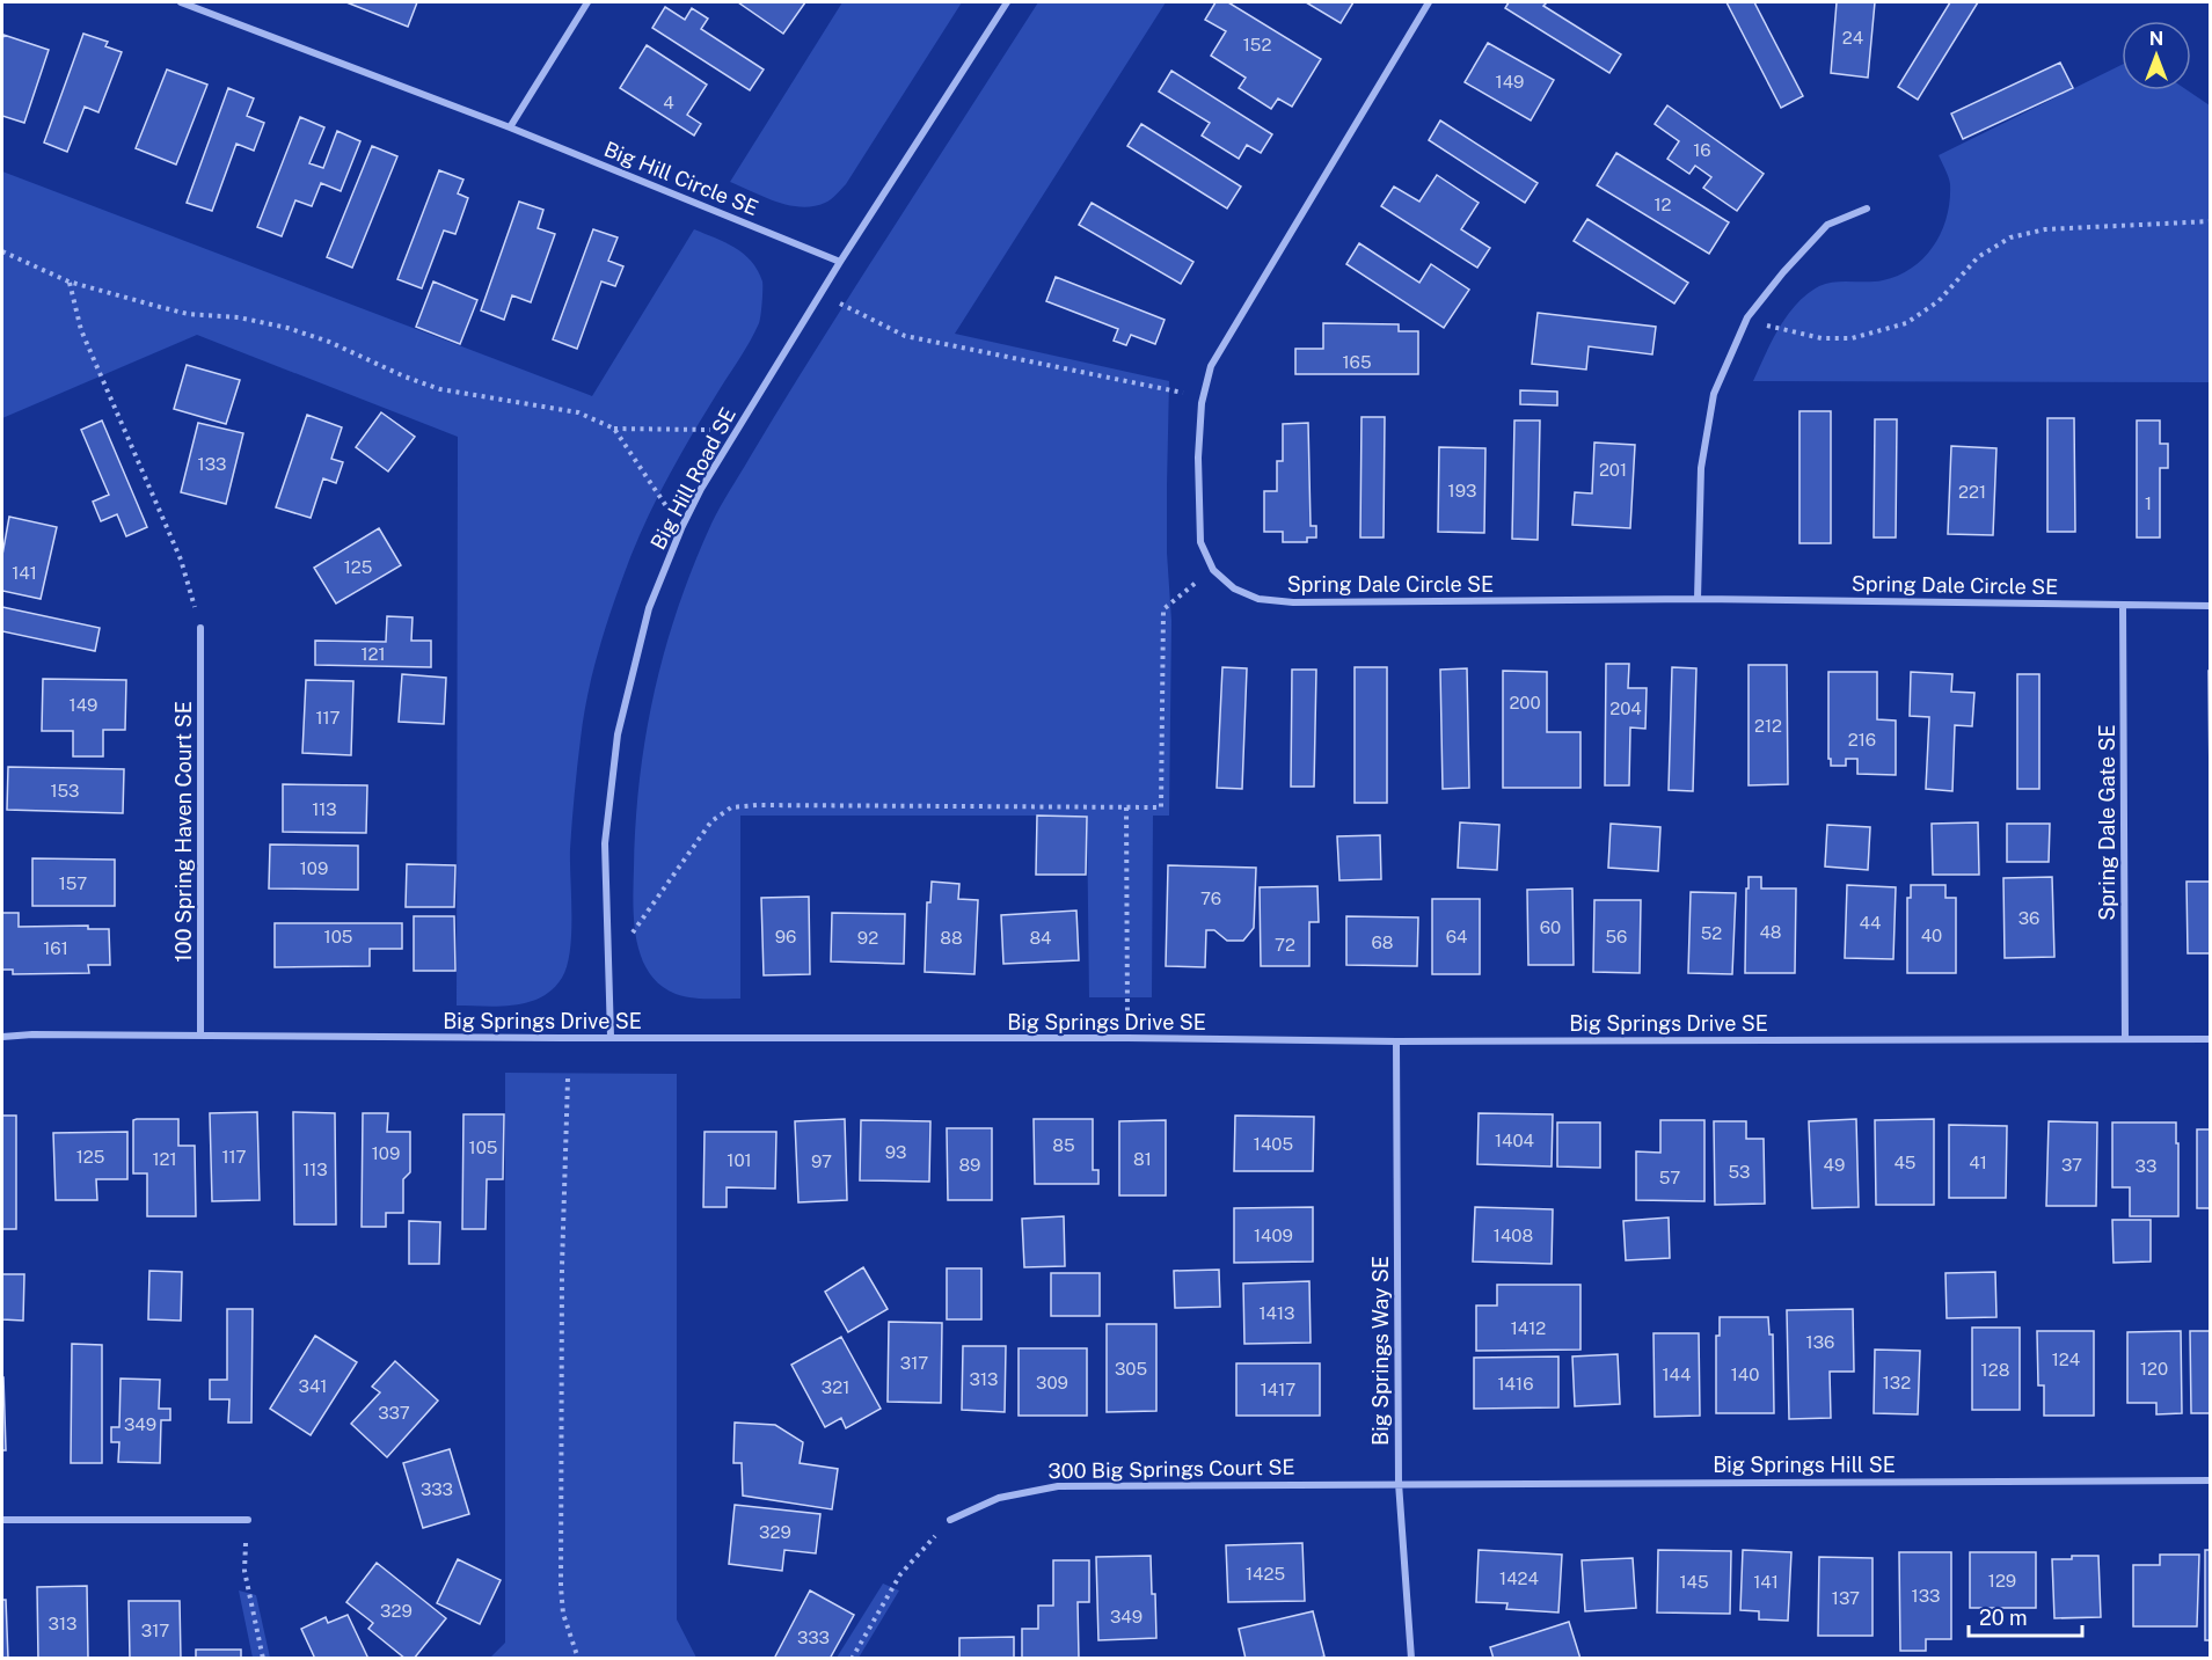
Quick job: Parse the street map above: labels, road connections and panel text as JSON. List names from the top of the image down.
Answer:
{
  "streets": {
    "street": [
      "Big Hill Circle SE",
      "Big Hill Road SE",
      "Spring Dale Circle SE",
      "Spring Dale Gate SE",
      "100 Spring Haven Court SE",
      "Big Springs Drive SE",
      "Big Springs Way SE",
      "Big Springs Hill SE",
      "300 Big Springs Court SE"
    ]
  },
  "crossings": [
    ["Big Hill Circle SE", "Big Hill Road SE"],
    ["Big Hill Road SE", "Big Springs Drive SE"],
    ["Spring Dale Circle SE", "Spring Dale Gate SE"],
    ["Spring Dale Gate SE", "Big Springs Drive SE"],
    ["100 Spring Haven Court SE", "Big Springs Drive SE"],
    ["Big Springs Drive SE", "Big Springs Way SE"],
    ["Big Springs Way SE", "Big Springs Hill SE"],
    ["Big Springs Way SE", "300 Big Springs Court SE"],
    ["Big Springs Hill SE", "300 Big Springs Court SE"]
  ],
  "house_numbers": [
    "24",
    "152",
    "149",
    "4",
    "16",
    "12",
    "165",
    "133",
    "201",
    "193",
    "221",
    "1",
    "125",
    "141",
    "121",
    "200",
    "149",
    "204",
    "117",
    "212",
    "216",
    "153",
    "113",
    "109",
    "157",
    "76",
    "36",
    "44",
    "60",
    "48",
    "52",
    "40",
    "105",
    "96",
    "64",
    "56",
    "92",
    "88",
    "84",
    "68",
    "72",
    "161",
    "1404",
    "1405",
    "85",
    "105",
    "93",
    "109",
    "125",
    "117",
    "121",
    "81",
    "101",
    "97",
    "45",
    "41",
    "89",
    "49",
    "37",
    "33",
    "113",
    "53",
    "57",
    "1409",
    "1408",
    "1413",
    "1412",
    "136",
    "124",
    "317",
    "305",
    "120",
    "128",
    "144",
    "140",
    "313",
    "309",
    "132",
    "1416",
    "341",
    "321",
    "1417",
    "337",
    "349",
    "333",
    "329",
    "1425",
    "1424",
    "129",
    "145",
    "141",
    "133",
    "137",
    "329",
    "349",
    "313",
    "317",
    "333"
  ],
  "scale_bar": "20 m",
  "north": "top"
}
